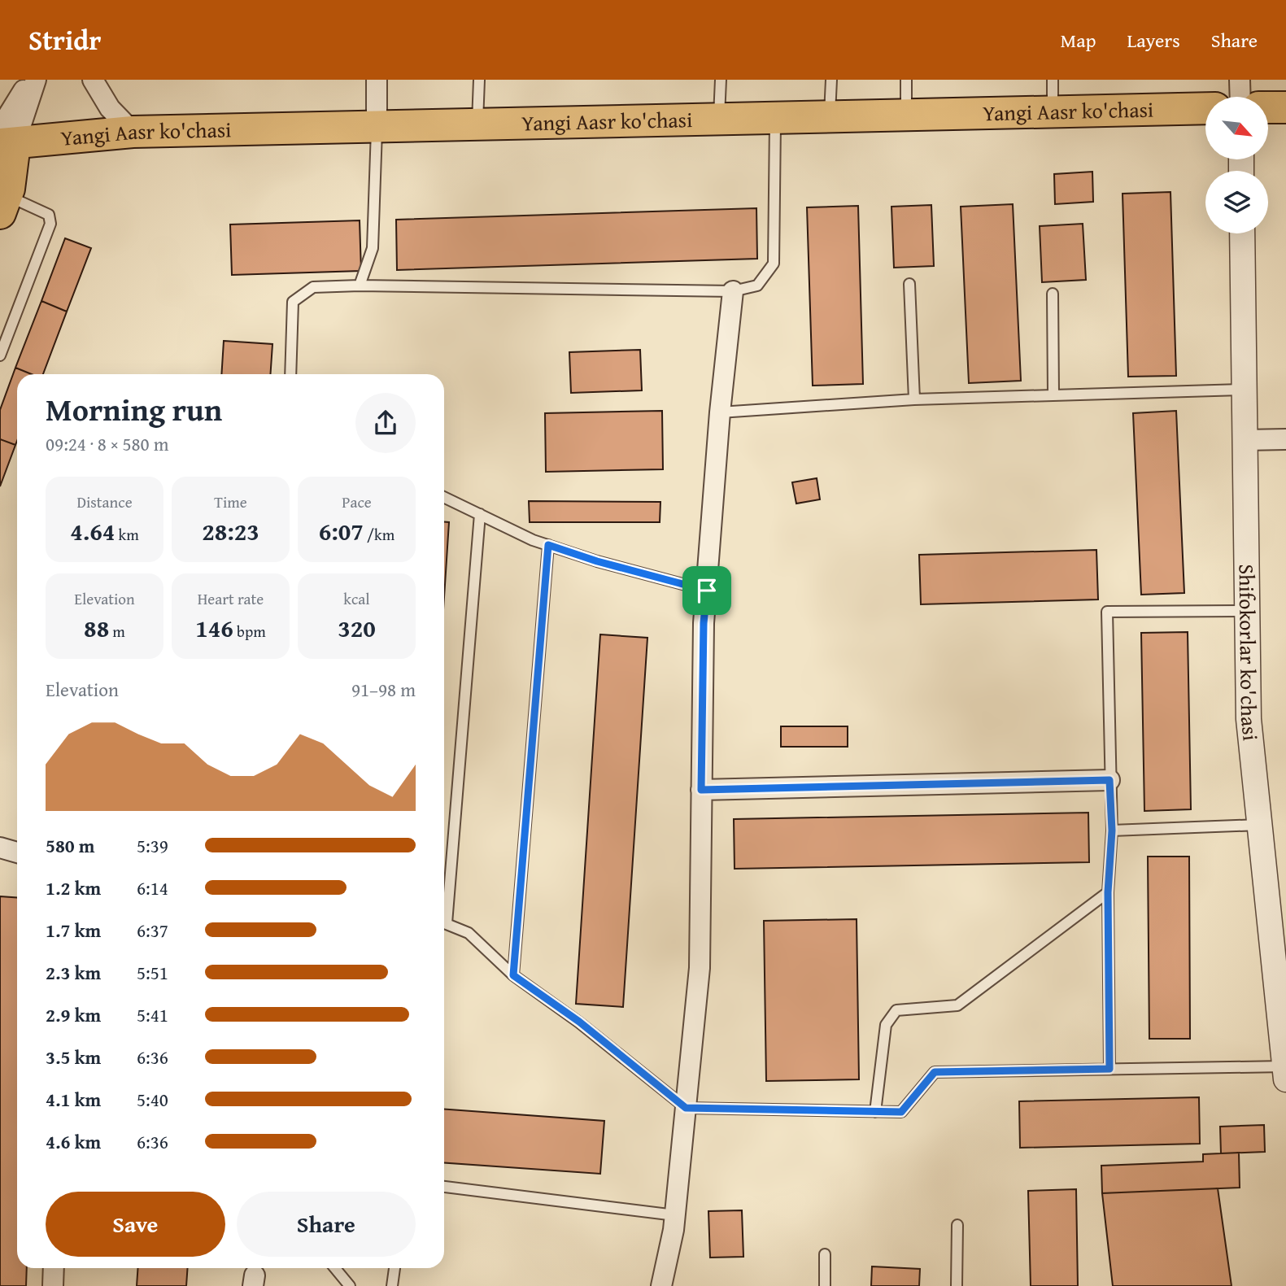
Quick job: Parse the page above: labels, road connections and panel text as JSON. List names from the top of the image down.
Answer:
{
  "streets": {
    "main road": ["Yangi Aasr ko'chasi"],
    "street": ["Shifokorlar ko'chasi"]
  },
  "north": "bottom right",
  "page": {
    "header": "Stridr",
    "nav": ["Map", "Layers", "Share"],
    "heading": ["Morning run", "09:24 · 8 × 580 m"],
    "stats": [
      ["Distance", "4.64 km"],
      ["Time", "28:23"],
      ["Pace", "6:07 /km"],
      ["Elevation", "88 m"],
      ["Heart rate", "146 bpm"],
      ["kcal", "320"]
    ],
    "chart": ["Elevation", "91–98 m"],
    "list": [
      {
        "name": "580 m",
        "note": "5:39"
      },
      {
        "name": "1.2 km",
        "note": "6:14"
      },
      {
        "name": "1.7 km",
        "note": "6:37"
      },
      {
        "name": "2.3 km",
        "note": "5:51"
      },
      {
        "name": "2.9 km",
        "note": "5:41"
      },
      {
        "name": "3.5 km",
        "note": "6:36"
      },
      {
        "name": "4.1 km",
        "note": "5:40"
      },
      {
        "name": "4.6 km",
        "note": "6:36"
      }
    ],
    "buttons": ["Save", "Share"]
  }
}
